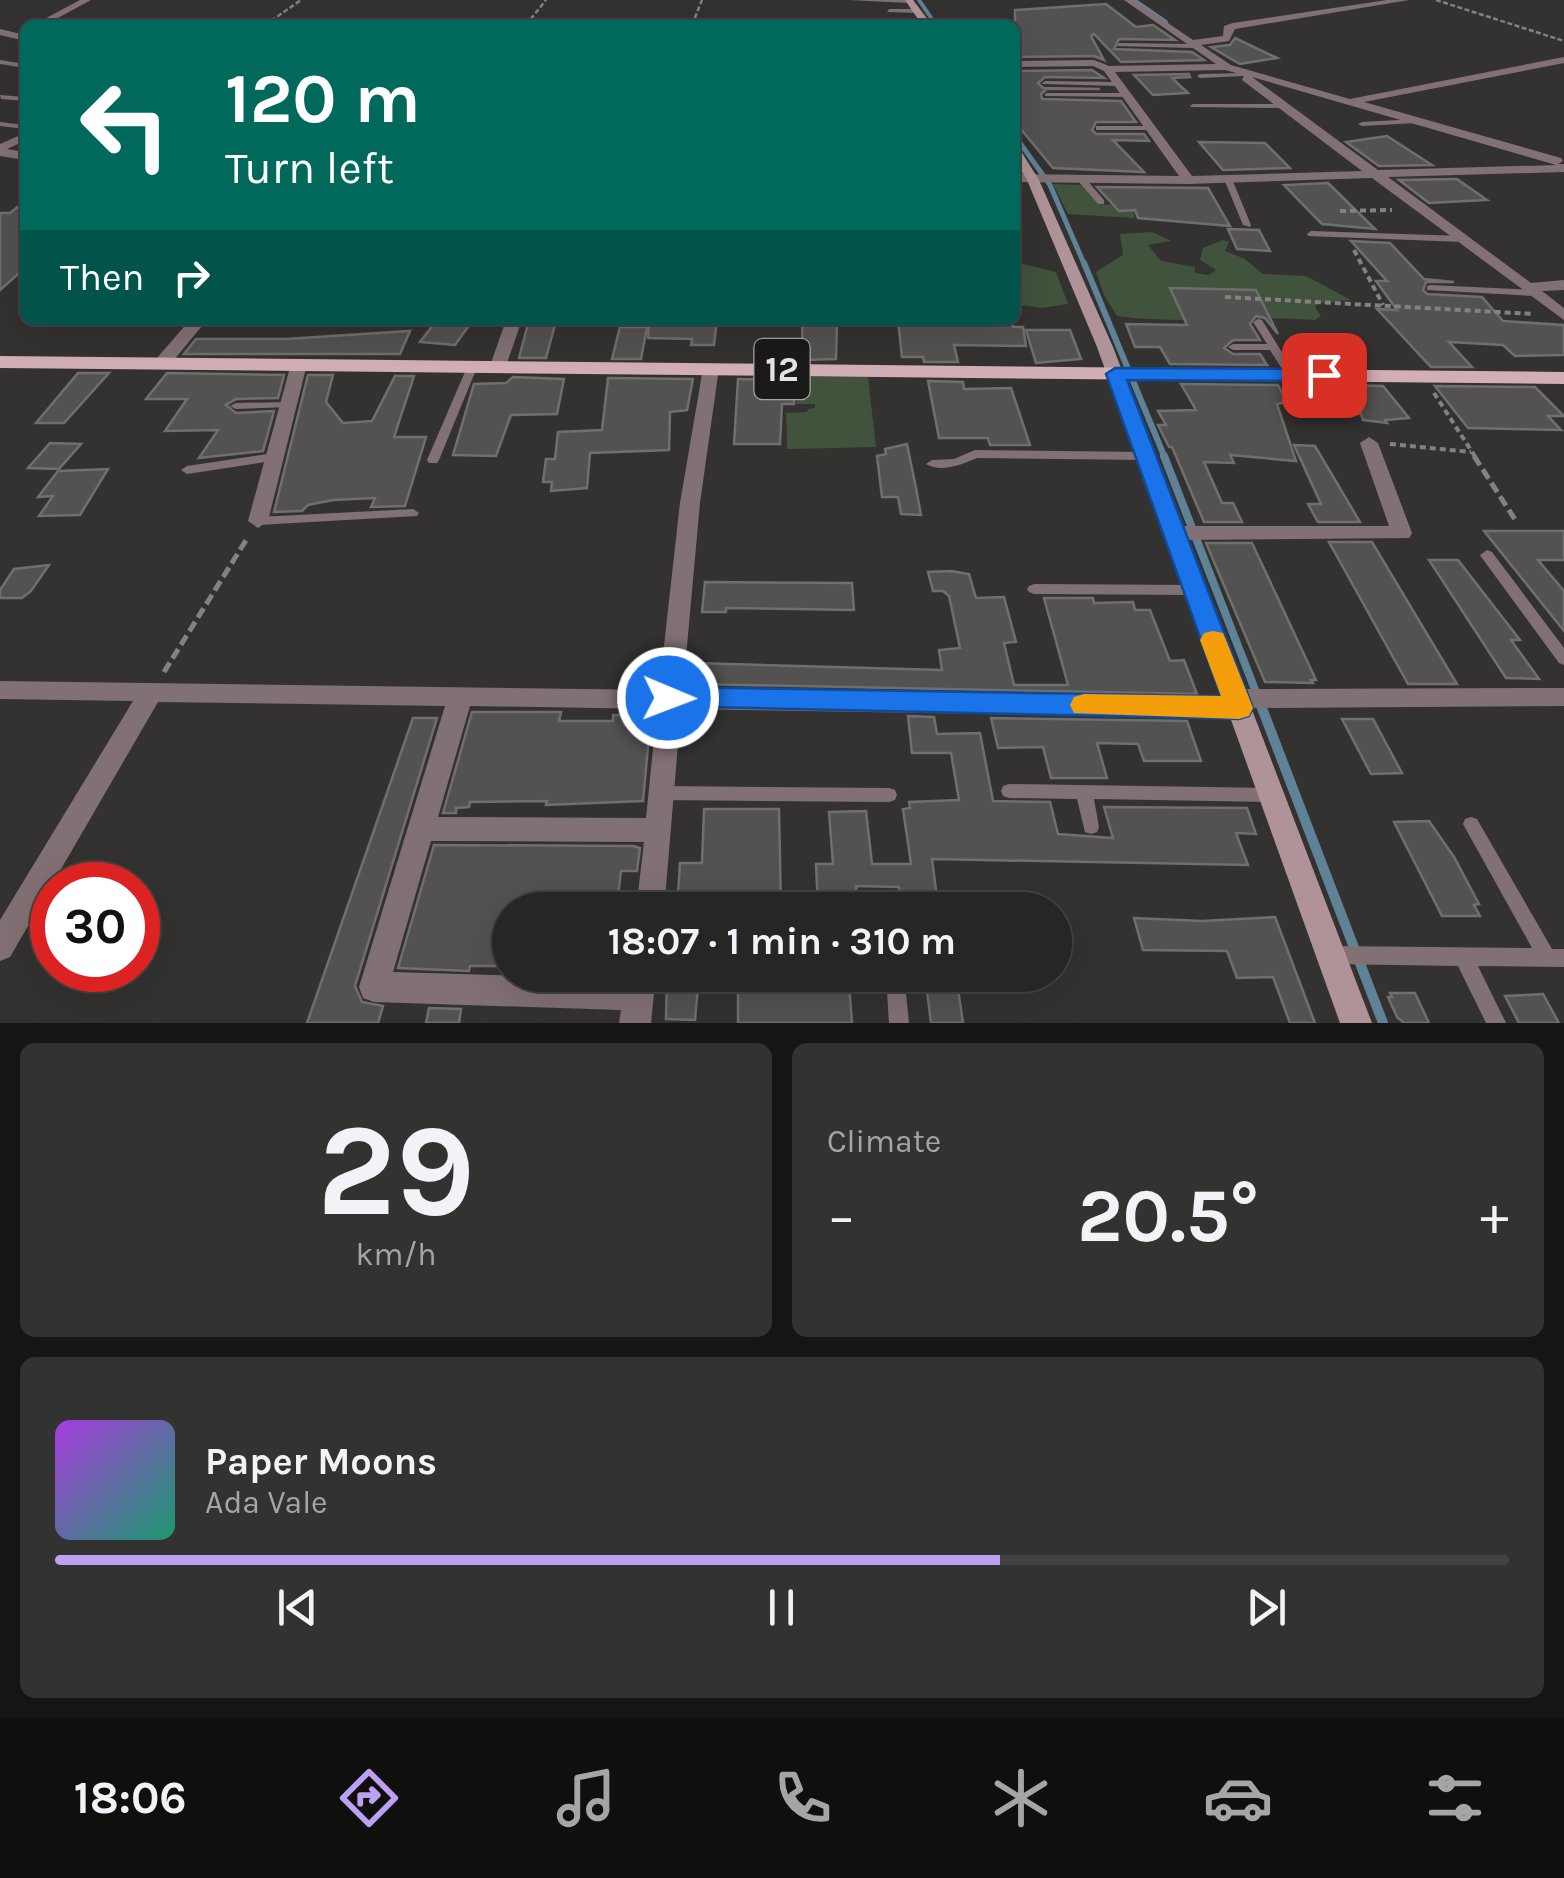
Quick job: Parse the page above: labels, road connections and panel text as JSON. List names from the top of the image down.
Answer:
{
  "streets": {
    "main road": ["12"]
  },
  "page": {
    "turn": ["120 m", "Turn left"],
    "then": "Then",
    "limit": "30",
    "trip": "18:07 · 1 min · 310 m",
    "tile": [
      ["29", "km/h"],
      "Climate"
    ],
    "heat": ["−", "20.5°", "+"],
    "song": ["Paper Moons", "Ada Vale"],
    "tabs": "18:06"
  }
}
